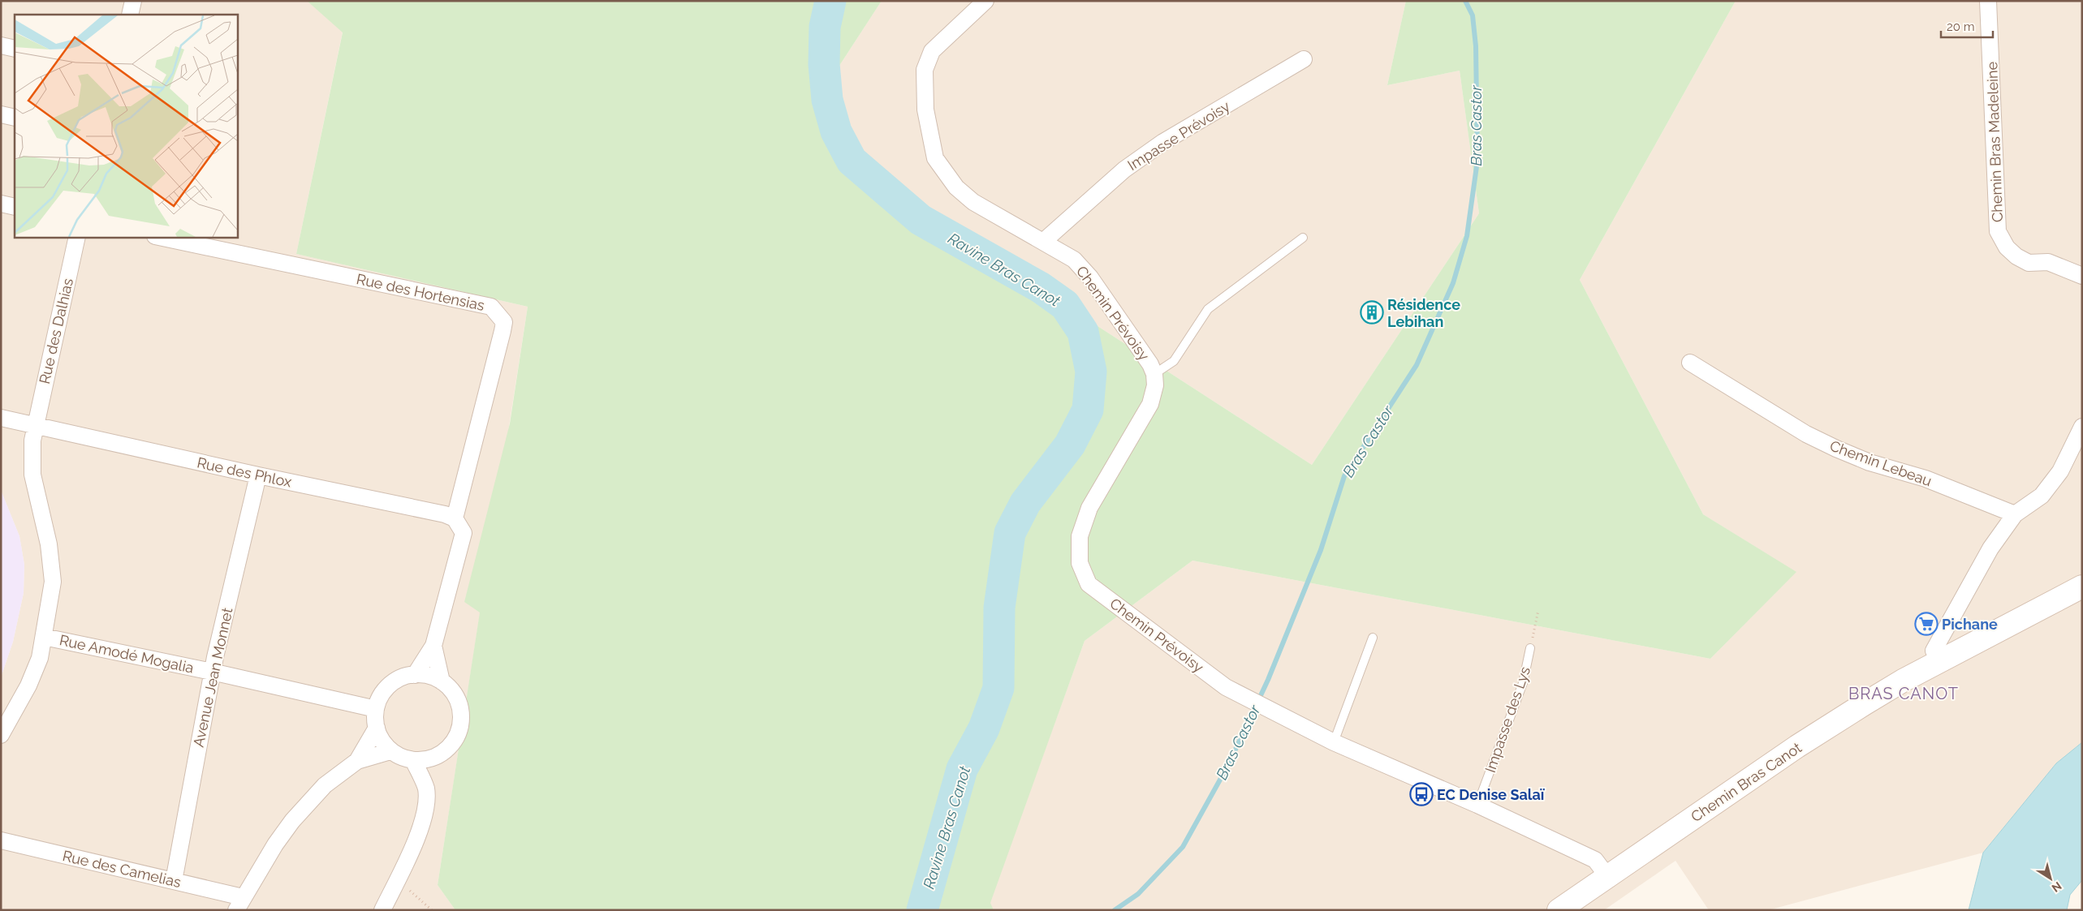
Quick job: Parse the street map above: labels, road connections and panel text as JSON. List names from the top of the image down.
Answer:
{
  "streets": {
    "street": [
      "Impasse Prévoisy",
      "Chemin Bras Madeleine",
      "Rue des Hortensias",
      "Chemin Prévoisy",
      "Rue des Dalhias",
      "Chemin Lebeau",
      "Rue des Phlox",
      "Rue Amodé Mogalia",
      "Avenue Jean Monnet",
      "Chemin Bras Canot",
      "Rue des Camelias"
    ],
    "lane": ["Impasse des Lys"]
  },
  "crossings": [
    ["Impasse Prévoisy", "Chemin Prévoisy"],
    ["Rue des Hortensias", "Rue des Phlox"],
    ["Rue des Dalhias", "Rue des Phlox"],
    ["Rue des Dalhias", "Rue Amodé Mogalia"],
    ["Rue des Phlox", "Avenue Jean Monnet"],
    ["Rue Amodé Mogalia", "Avenue Jean Monnet"],
    ["Avenue Jean Monnet", "Rue des Camelias"]
  ],
  "districts": ["BRAS CANOT"],
  "water": ["Bras Castor", "Ravine Bras Canot"],
  "places": {
    "building": ["Résidence Lebihan"],
    "supermarket": ["Pichane"],
    "bus stop": ["EC Denise Salaï"]
  },
  "scale_bar": "20 m",
  "north": "bottom right"
}
